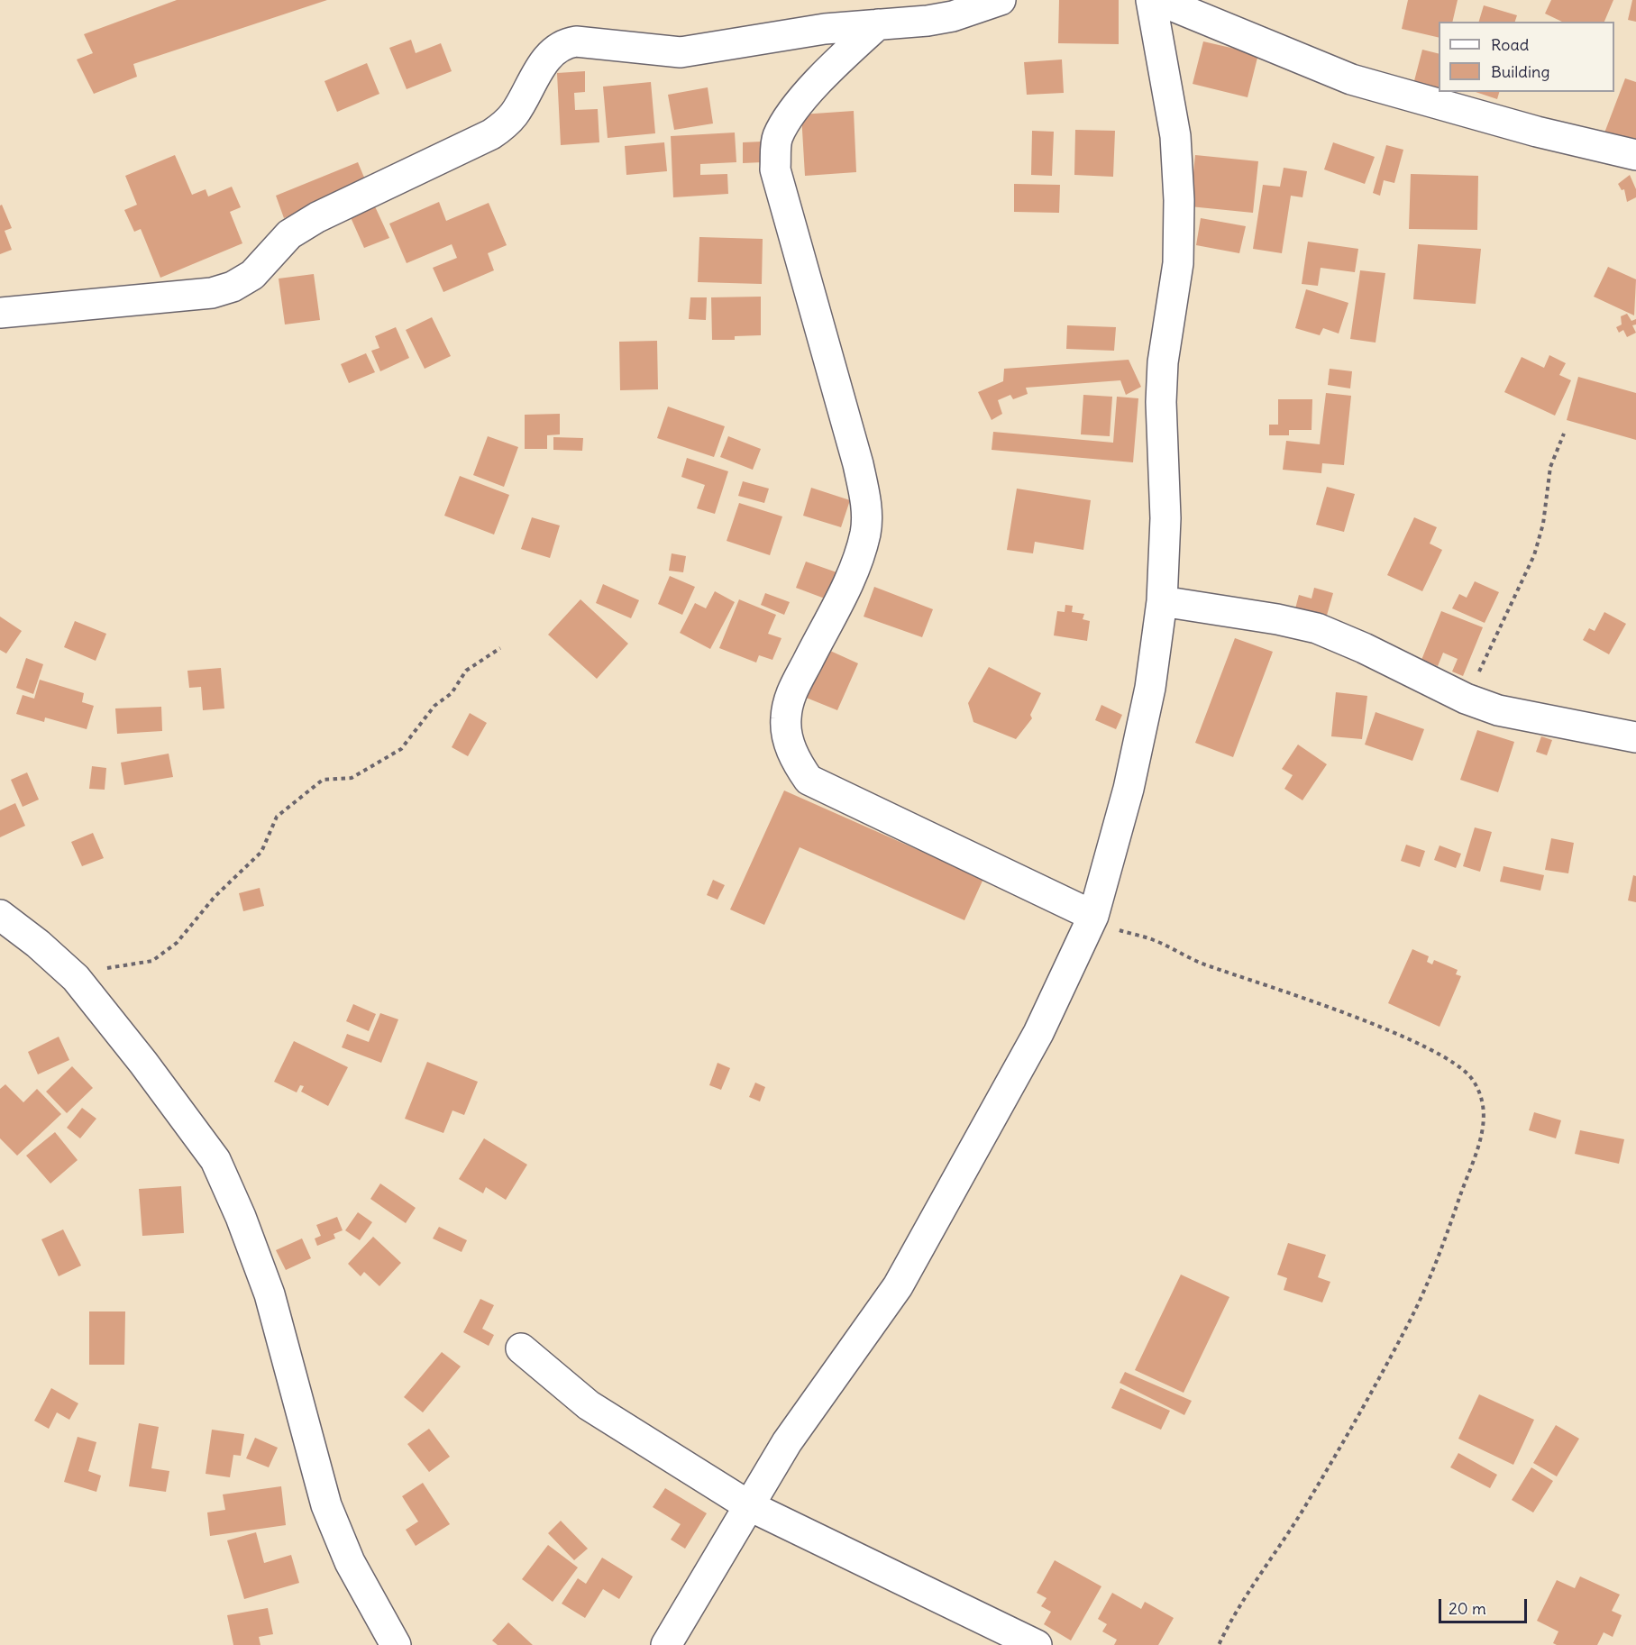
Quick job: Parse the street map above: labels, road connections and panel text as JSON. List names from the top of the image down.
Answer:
{
  "legend": ["Road", "Building"],
  "scale_bar": "20 m"
}
